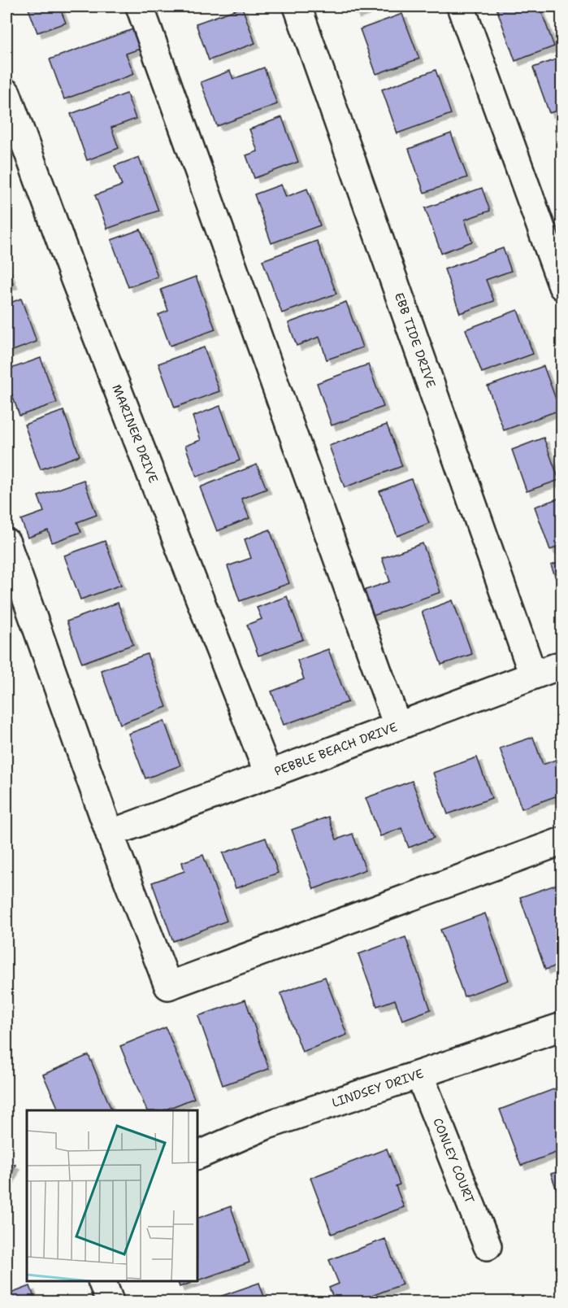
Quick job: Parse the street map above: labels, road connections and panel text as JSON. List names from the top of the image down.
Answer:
{
  "streets": {
    "street": [
      "EBB TIDE DRIVE",
      "MARINER DRIVE",
      "PEBBLE BEACH DRIVE",
      "LINDSEY DRIVE",
      "CONLEY COURT"
    ]
  },
  "crossings": [
    ["EBB TIDE DRIVE", "PEBBLE BEACH DRIVE"],
    ["MARINER DRIVE", "PEBBLE BEACH DRIVE"],
    ["LINDSEY DRIVE", "CONLEY COURT"]
  ]
}
